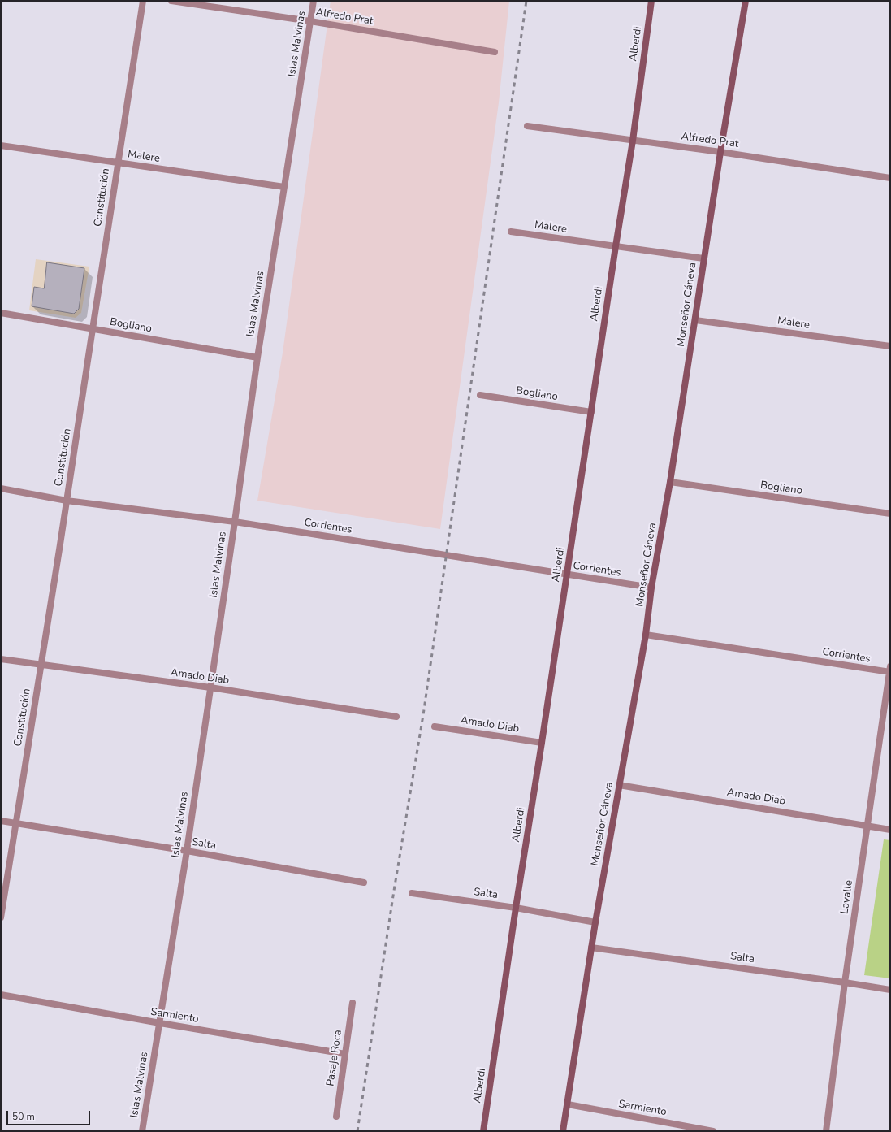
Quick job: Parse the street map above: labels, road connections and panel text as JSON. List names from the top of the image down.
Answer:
{
  "streets": {
    "street": [
      "Alfredo Prat",
      "Islas Malvinas",
      "Alberdi",
      "Malere",
      "Constitución",
      "Monseñor Cáneva",
      "Bogliano",
      "Corrientes",
      "Amado Diab",
      "Salta",
      "Lavalle",
      "Sarmiento",
      "Pasaje Roca"
    ]
  },
  "crossings": [
    ["Alfredo Prat", "Islas Malvinas"],
    ["Alfredo Prat", "Alberdi"],
    ["Alfredo Prat", "Monseñor Cáneva"],
    ["Islas Malvinas", "Malere"],
    ["Islas Malvinas", "Bogliano"],
    ["Islas Malvinas", "Corrientes"],
    ["Islas Malvinas", "Amado Diab"],
    ["Islas Malvinas", "Salta"],
    ["Islas Malvinas", "Sarmiento"],
    ["Alberdi", "Malere"],
    ["Alberdi", "Bogliano"],
    ["Alberdi", "Corrientes"],
    ["Alberdi", "Amado Diab"],
    ["Alberdi", "Salta"],
    ["Malere", "Constitución"],
    ["Malere", "Monseñor Cáneva"],
    ["Constitución", "Bogliano"],
    ["Constitución", "Corrientes"],
    ["Constitución", "Amado Diab"],
    ["Constitución", "Salta"],
    ["Monseñor Cáneva", "Bogliano"],
    ["Monseñor Cáneva", "Corrientes"],
    ["Monseñor Cáneva", "Amado Diab"],
    ["Monseñor Cáneva", "Salta"],
    ["Monseñor Cáneva", "Sarmiento"],
    ["Corrientes", "Lavalle"],
    ["Amado Diab", "Lavalle"],
    ["Salta", "Lavalle"],
    ["Sarmiento", "Pasaje Roca"]
  ],
  "scale_bar": "50 m"
}
